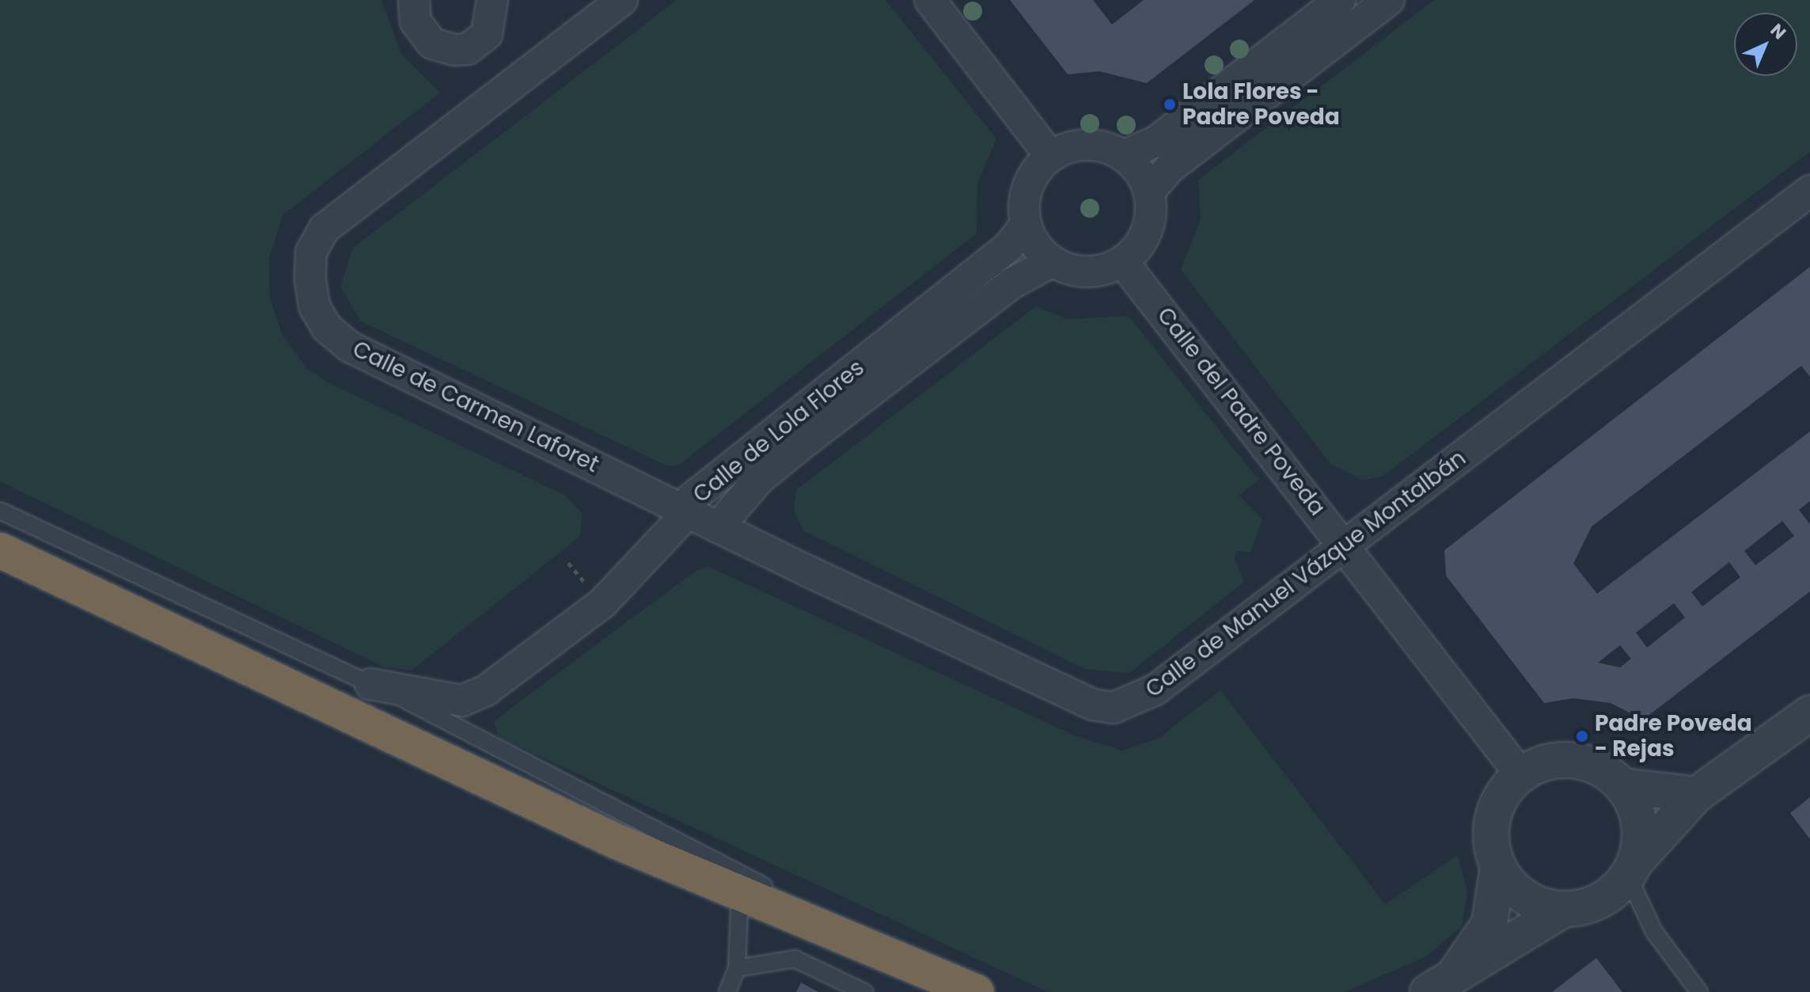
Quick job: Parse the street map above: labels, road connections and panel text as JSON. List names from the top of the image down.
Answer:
{
  "streets": {
    "street": [
      "Calle de Carmen Laforet",
      "Calle del Padre Poveda",
      "Calle de Lola Flores",
      "Calle de Manuel Vázque Montalbán"
    ]
  },
  "crossings": [
    ["Calle de Carmen Laforet", "Calle de Lola Flores"],
    ["Calle de Carmen Laforet", "Calle de Manuel Vázque Montalbán"],
    ["Calle del Padre Poveda", "Calle de Lola Flores"],
    ["Calle del Padre Poveda", "Calle de Manuel Vázque Montalbán"],
    ["Calle de Lola Flores", "Calle de Manuel Vázque Montalbán"]
  ],
  "places": ["Lola Flores - Padre Poveda", "Padre Poveda - Rejas"],
  "north": "top right"
}
